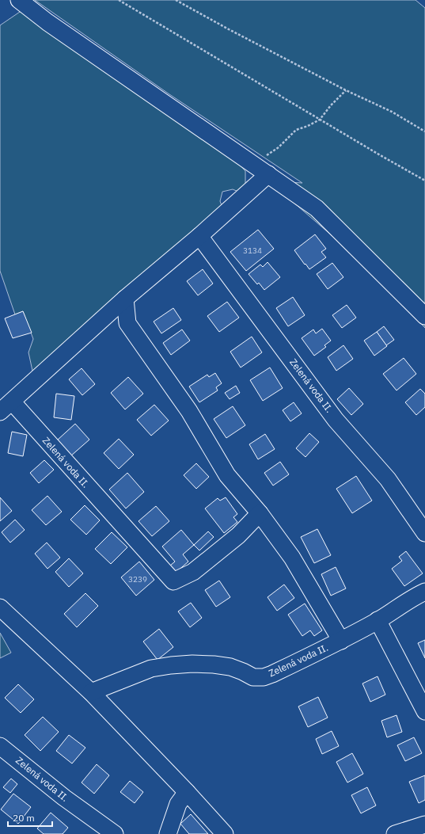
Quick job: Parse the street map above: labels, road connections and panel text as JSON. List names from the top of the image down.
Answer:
{
  "streets": {
    "street": ["Zelená voda II."]
  },
  "house_numbers": ["3134", "3239"],
  "scale_bar": "20 m"
}
